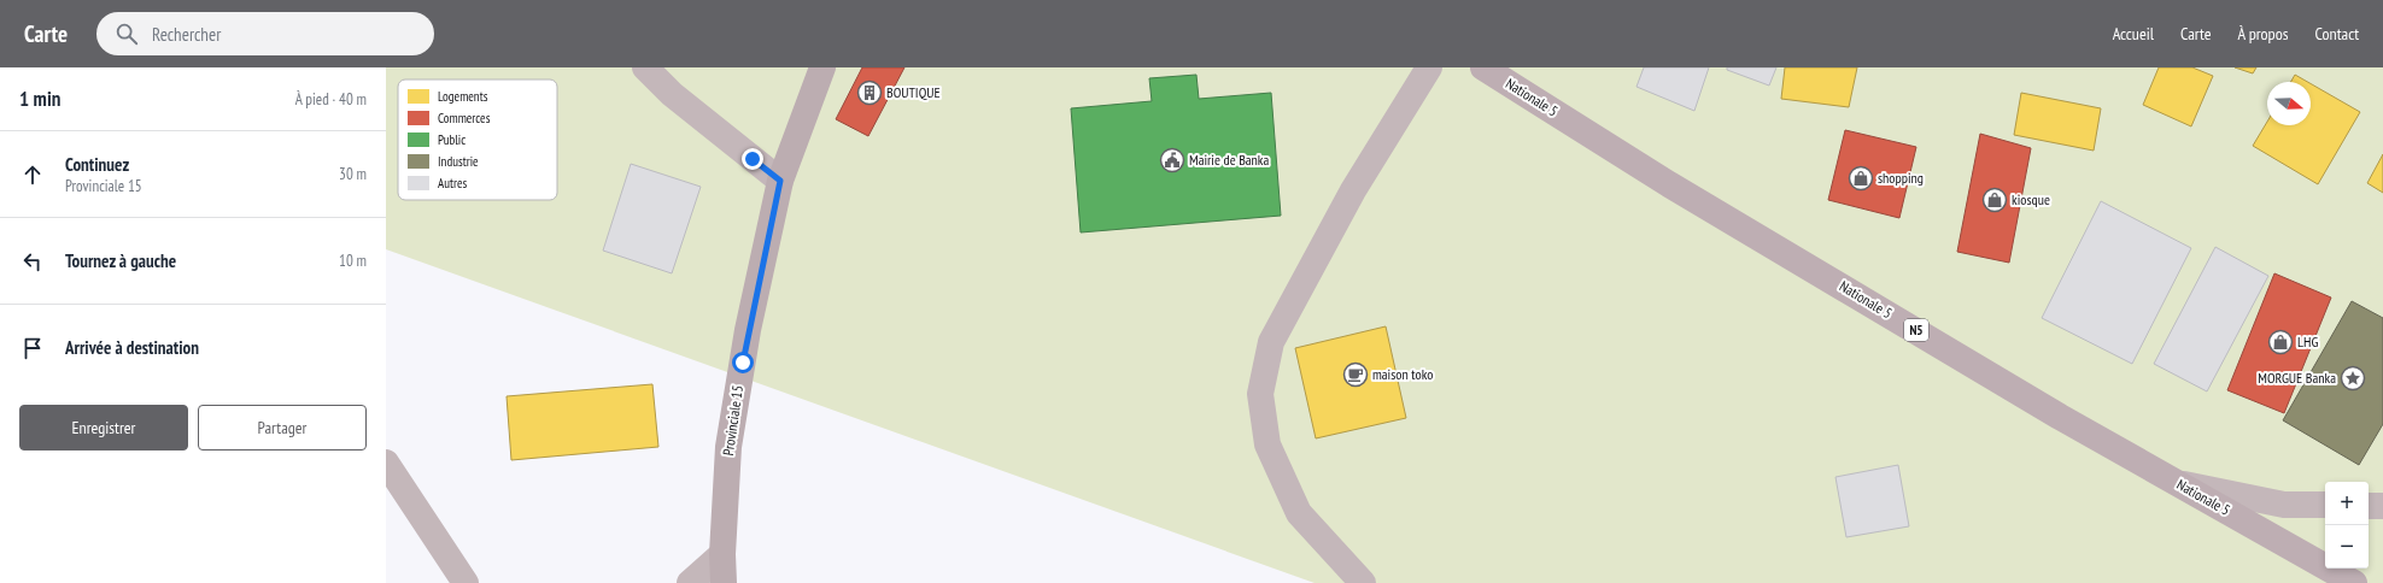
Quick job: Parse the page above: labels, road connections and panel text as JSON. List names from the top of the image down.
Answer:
{
  "streets": {
    "highway": ["Nationale 5", "N5"],
    "main road": ["Provinciale 15"]
  },
  "places": {
    "building": ["BOUTIQUE"],
    "public building": ["Mairie de Banka"],
    "shop": ["shopping", "kiosque", "LHG"],
    "cafe": ["maison toko"],
    "place": ["MORGUE Banka"]
  },
  "legend": [
    "Logements",
    "Commerces",
    "Public",
    "Industrie",
    "Autres"
  ],
  "north": "right",
  "page": {
    "header": "Carte",
    "search": "Rechercher",
    "nav": [
      "Accueil",
      "Carte",
      "À propos",
      "Contact"
    ],
    "heading": ["1 min", "À pied · 40 m"],
    "list": [
      ["Continuez", "Provinciale 15", "30 m"],
      ["Tournez à gauche", "10 m"],
      "Arrivée à destination"
    ],
    "buttons": ["Enregistrer", "Partager"],
    "map_buttons": ["+", "−"]
  }
}
